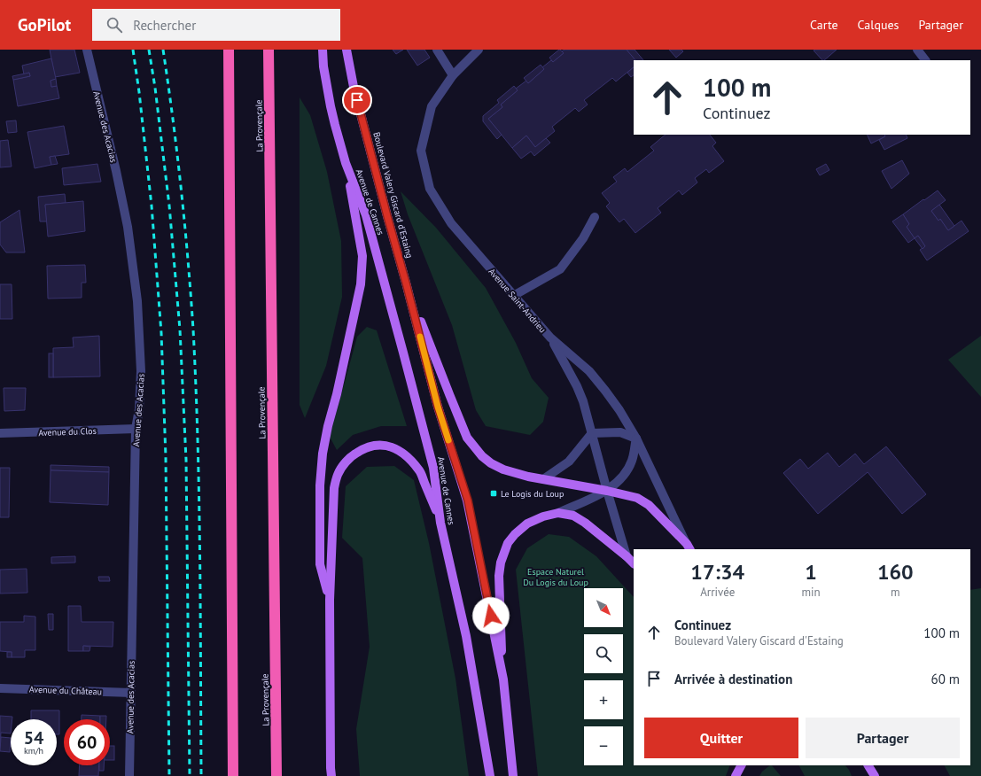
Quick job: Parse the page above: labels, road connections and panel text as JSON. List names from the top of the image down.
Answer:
{
  "streets": {
    "highway": ["La Provençale"],
    "main road": ["Boulevard Valery Giscard d'Estaing", "Avenue de Cannes"],
    "street": [
      "Avenue des Acacias",
      "Avenue Saint-Andrieu",
      "Avenue du Clos",
      "Avenue du Château"
    ]
  },
  "crossings": [
    ["Avenue des Acacias", "Avenue du Clos"],
    ["Avenue des Acacias", "Avenue du Château"],
    ["Boulevard Valery Giscard d'Estaing", "Avenue de Cannes"]
  ],
  "parks": ["Espace Naturel Du Logis du Loup"],
  "places": {
    "transit": ["Le Logis du Loup"]
  },
  "north": "bottom right",
  "page": {
    "header": "GoPilot",
    "search": "Rechercher",
    "nav": ["Carte", "Calques", "Partager"],
    "turn": ["100 m", "Continuez"],
    "eta": [
      "17:34",
      "Arrivée",
      "1",
      "min",
      "160",
      "m"
    ],
    "map_buttons": ["+", "−"],
    "list": [
      {
        "name": "Continuez",
        "note": "Boulevard Valery Giscard d'Estaing",
        "value": "100 m"
      },
      {
        "name": "Arrivée à destination",
        "value": "60 m"
      }
    ],
    "buttons": ["Quitter", "Partager"],
    "speed": "54 km/h",
    "limit": "60"
  }
}
